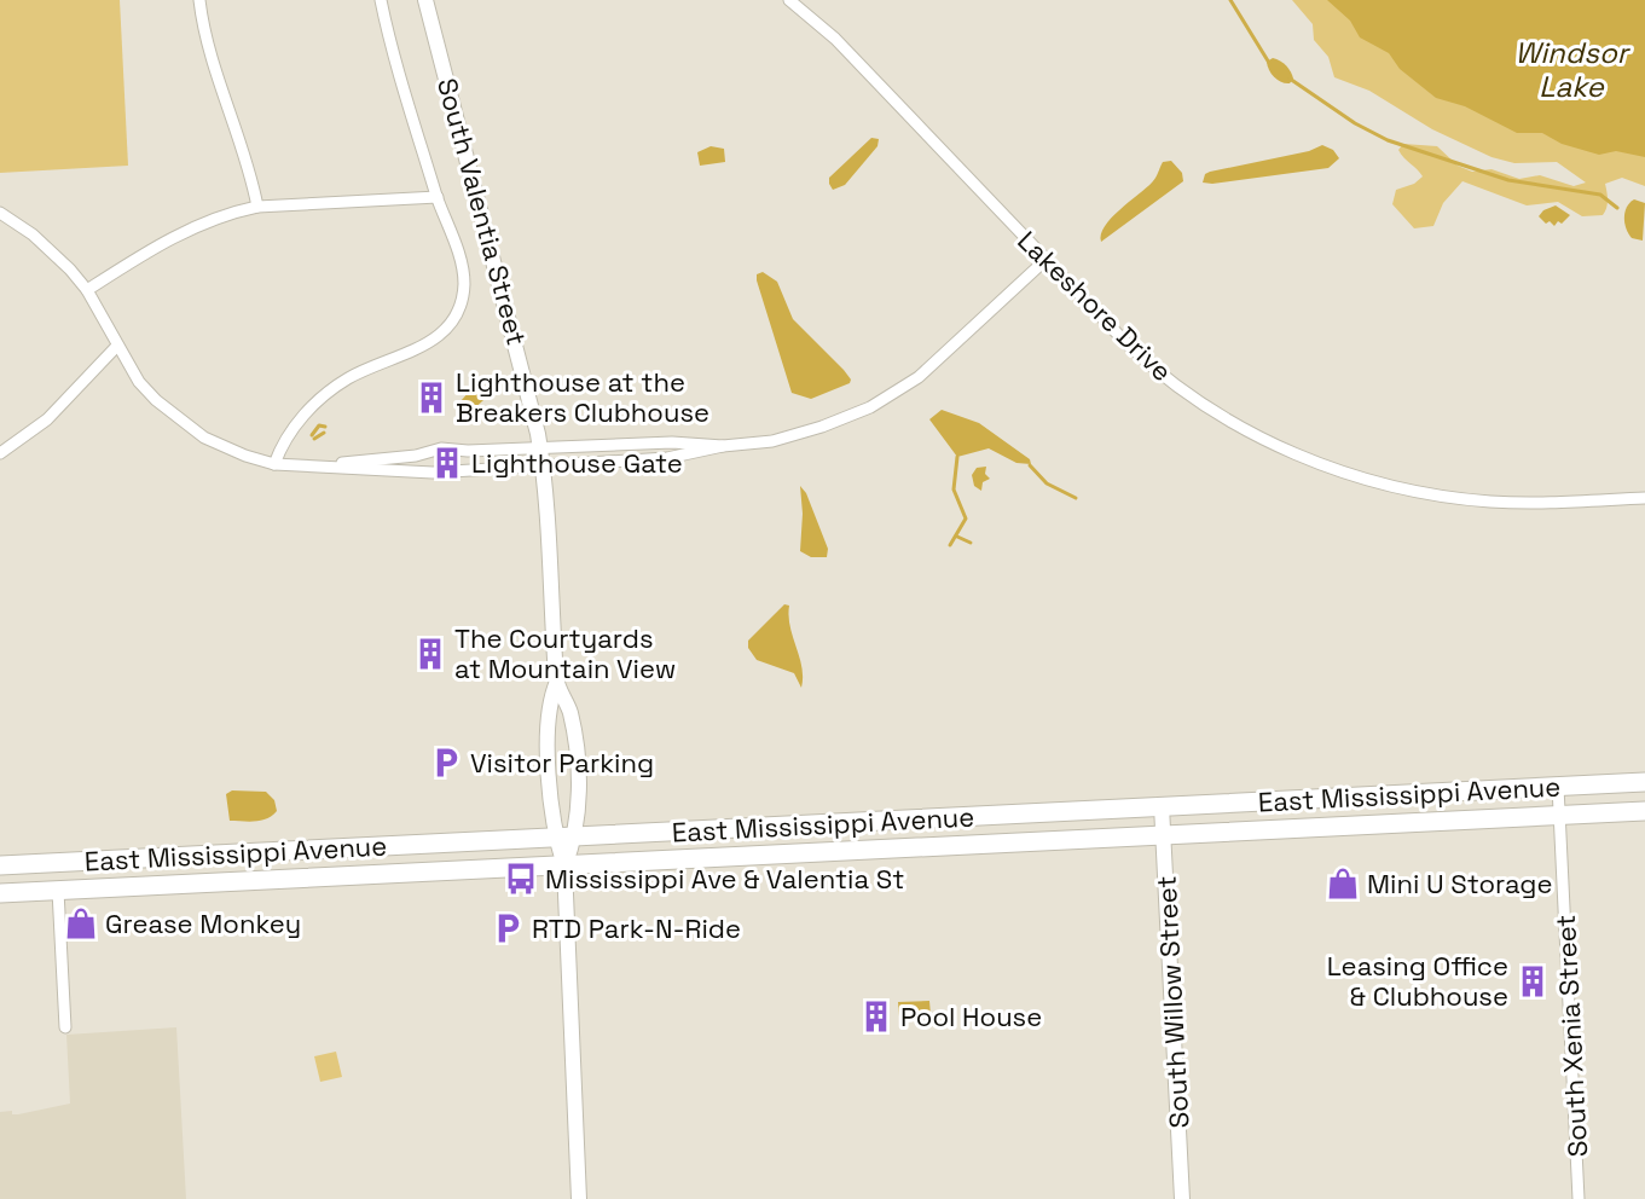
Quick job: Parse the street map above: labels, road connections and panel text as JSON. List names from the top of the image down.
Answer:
{
  "streets": {
    "main road": ["East Mississippi Avenue"],
    "street": [
      "South Valentia Street",
      "Lakeshore Drive",
      "South Willow Street",
      "South Xenia Street"
    ]
  },
  "crossings": [
    ["South Valentia Street", "East Mississippi Avenue"],
    ["East Mississippi Avenue", "South Willow Street"],
    ["East Mississippi Avenue", "South Xenia Street"]
  ],
  "water": ["Windsor Lake"],
  "places": {
    "building": [
      "Lighthouse at the Breakers Clubhouse",
      "Lighthouse Gate",
      "The Courtyards at Mountain View",
      "Leasing Office & Clubhouse",
      "Pool House"
    ],
    "parking": ["Visitor Parking", "RTD Park-N-Ride"],
    "bus stop": ["Mississippi Ave & Valentia St"],
    "shop": ["Mini U Storage", "Grease Monkey"]
  }
}
